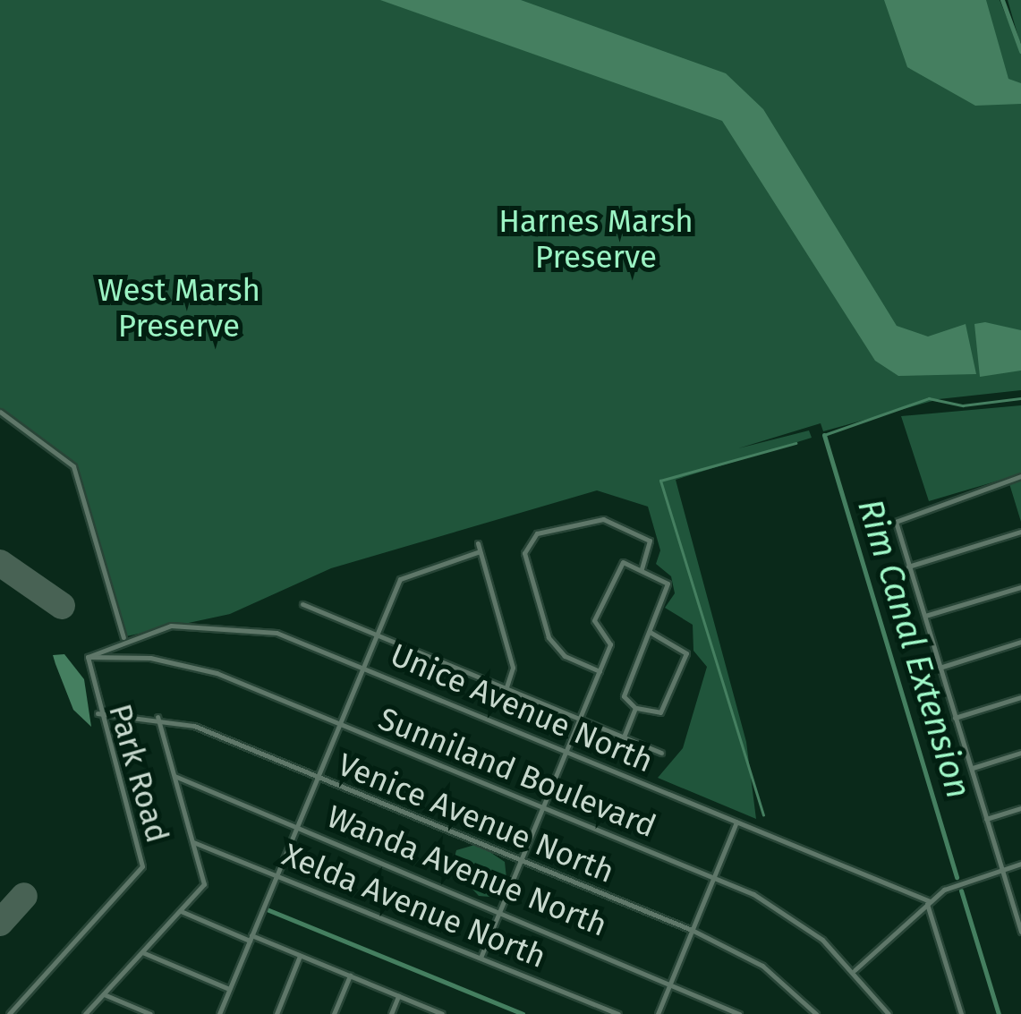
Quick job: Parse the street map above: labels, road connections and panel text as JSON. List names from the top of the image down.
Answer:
{
  "streets": {
    "street": [
      "Unice Avenue North",
      "Sunniland Boulevard",
      "Park Road",
      "Venice Avenue North",
      "Wanda Avenue North",
      "Xelda Avenue North"
    ]
  },
  "crossings": [
    ["Unice Avenue North", "Sunniland Boulevard"],
    ["Unice Avenue North", "Park Road"],
    ["Sunniland Boulevard", "Park Road"],
    ["Park Road", "Venice Avenue North"]
  ],
  "water": ["Rim Canal Extension"],
  "parks": ["Harnes Marsh Preserve", "West Marsh Preserve"]
}
